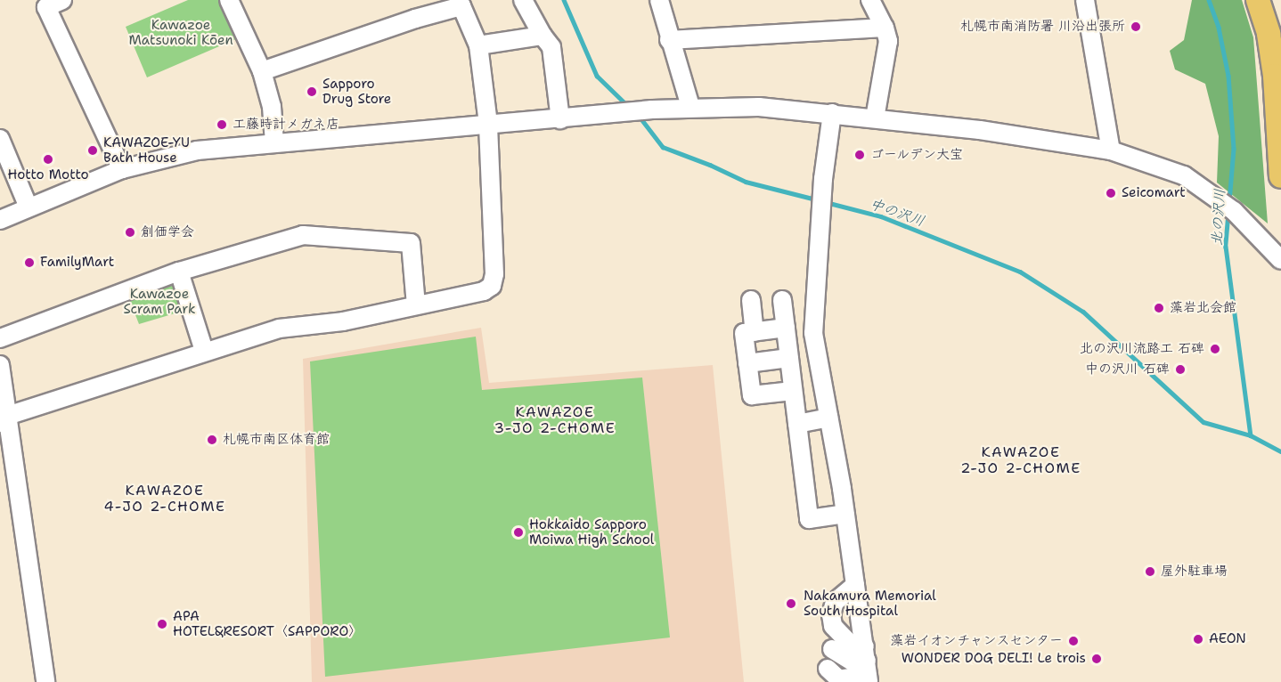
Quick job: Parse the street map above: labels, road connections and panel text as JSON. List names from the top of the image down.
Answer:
{
  "districts": ["KAWAZOE 3-JO 2-CHOME", "KAWAZOE 2-JO 2-CHOME", "KAWAZOE 4-JO 2-CHOME"],
  "water": ["中の沢川", "北の沢川"],
  "parks": ["Kawazoe Matsunoki Kōen", "Kawazoe Scram Park"],
  "places": [
    "札幌市南消防署 川沿出張所",
    "Sapporo Drug Store",
    "工藤時計メガネ店",
    "KAWAZOE-YU Bath House",
    "ゴールデン大宝",
    "Hotto Motto",
    "Seicomart",
    "創価学会",
    "FamilyMart",
    "藻岩北会館",
    "北の沢川流路工 石碑",
    "中の沢川 石碑",
    "札幌市南区体育館",
    "Hokkaido Sapporo Moiwa High School",
    "屋外駐車場",
    "Nakamura Memorial South Hospital",
    "APA HOTEL&RESORT〈SAPPORO〉",
    "AEON",
    "藻岩イオンチャンスセンター",
    "WONDER DOG DELI! Le trois"
  ]
}
